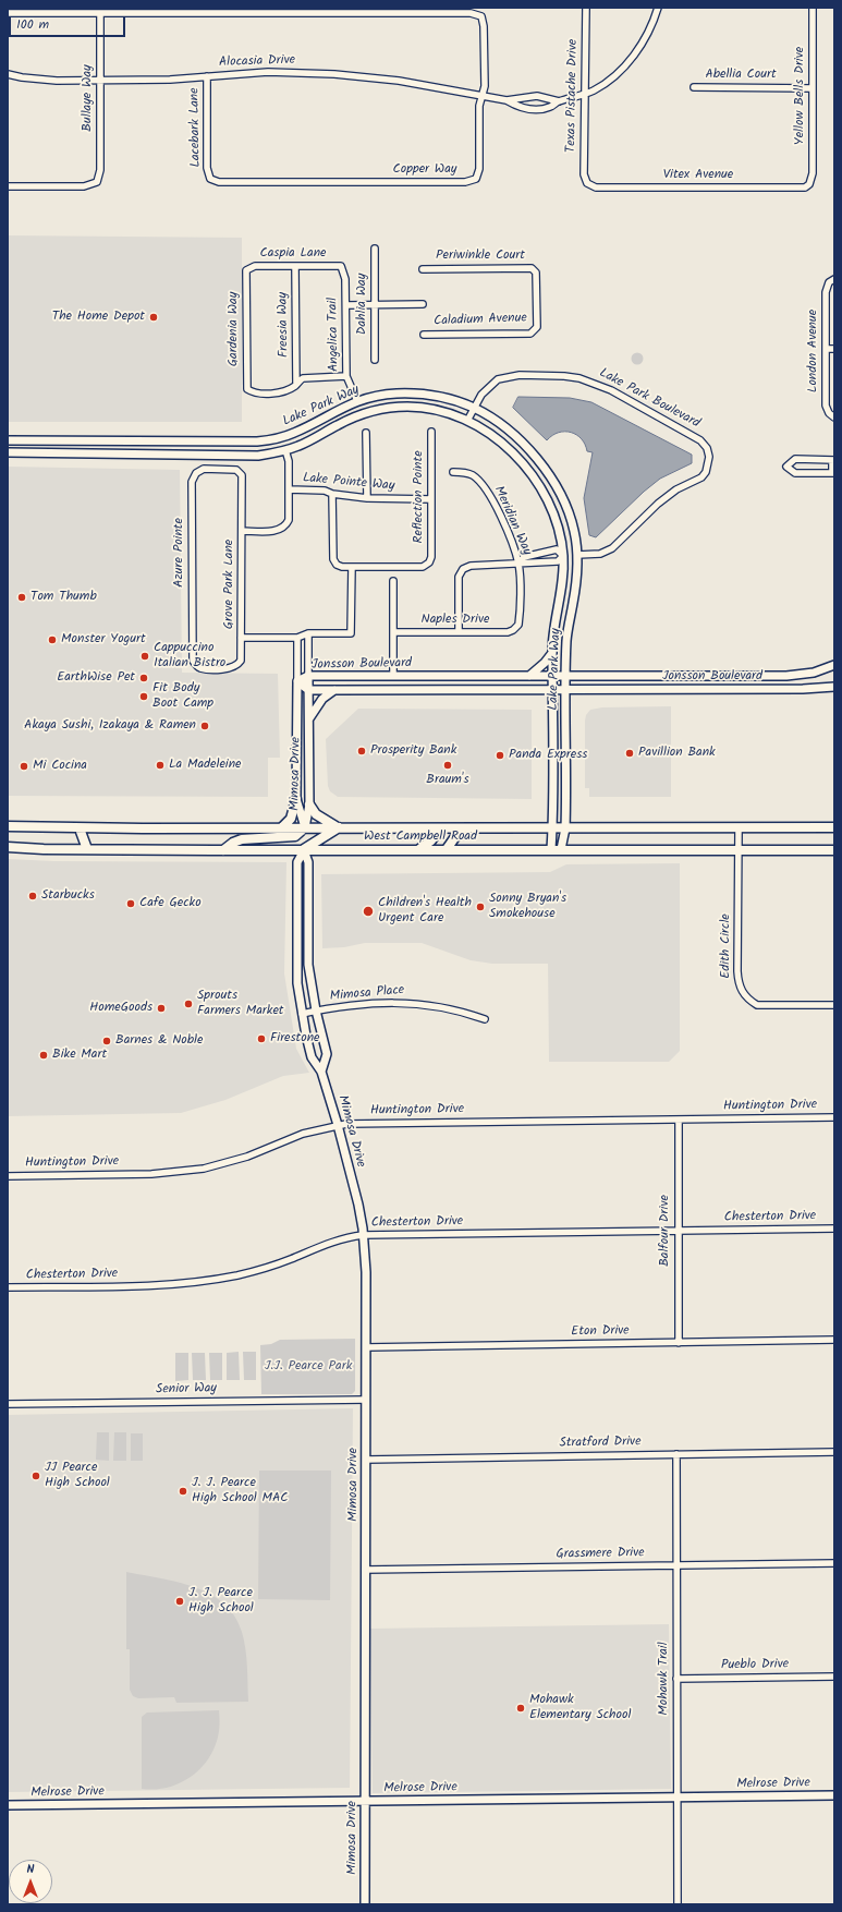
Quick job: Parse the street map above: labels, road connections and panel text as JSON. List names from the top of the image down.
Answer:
{
  "streets": {
    "main road": ["West Campbell Road"],
    "street": [
      "Alocasia Drive",
      "Abellia Court",
      "Texas Pistache Drive",
      "Yellow Bells Drive",
      "Bullaye Way",
      "Lacebark Lane",
      "Copper Way",
      "Vitex Avenue",
      "Caspia Lane",
      "Periwinkle Court",
      "Dahlia Way",
      "Caladium Avenue",
      "Freesia Way",
      "Gardenia Way",
      "Angelica Trail",
      "London Avenue",
      "Lake Park Boulevard",
      "Lake Park Way",
      "Lake Pointe Way",
      "Reflection Pointe",
      "Meridian Way",
      "Azure Pointe",
      "Grove Park Lane",
      "Naples Drive",
      "Jonsson Boulevard",
      "Mimosa Drive",
      "Edith Circle",
      "Mimosa Place",
      "Huntington Drive",
      "Chesterton Drive",
      "Balfour Drive",
      "Eton Drive",
      "Senior Way",
      "Stratford Drive",
      "Grassmere Drive",
      "Pueblo Drive",
      "Mohawk Trail",
      "Melrose Drive"
    ]
  },
  "crossings": [
    ["Alocasia Drive", "Texas Pistache Drive"],
    ["Alocasia Drive", "Bullaye Way"],
    ["Alocasia Drive", "Lacebark Lane"],
    ["Alocasia Drive", "Copper Way"],
    ["Abellia Court", "Yellow Bells Drive"],
    ["Texas Pistache Drive", "Vitex Avenue"],
    ["Yellow Bells Drive", "Vitex Avenue"],
    ["Bullaye Way", "Copper Way"],
    ["Lacebark Lane", "Copper Way"],
    ["Caspia Lane", "Freesia Way"],
    ["Caspia Lane", "Gardenia Way"],
    ["Caspia Lane", "Angelica Trail"],
    ["Periwinkle Court", "Caladium Avenue"],
    ["Freesia Way", "Gardenia Way"],
    ["Angelica Trail", "Lake Park Way"],
    ["Lake Park Boulevard", "Lake Park Way"],
    ["Lake Park Way", "Jonsson Boulevard"],
    ["Lake Park Way", "West Campbell Road"],
    ["Lake Pointe Way", "Reflection Pointe"],
    ["Meridian Way", "Naples Drive"],
    ["Azure Pointe", "Grove Park Lane"],
    ["Jonsson Boulevard", "Mimosa Drive"],
    ["Mimosa Drive", "West Campbell Road"],
    ["Mimosa Drive", "Mimosa Place"],
    ["Mimosa Drive", "Huntington Drive"],
    ["Mimosa Drive", "Chesterton Drive"],
    ["Mimosa Drive", "Eton Drive"],
    ["Mimosa Drive", "Senior Way"],
    ["Mimosa Drive", "Stratford Drive"],
    ["Mimosa Drive", "Grassmere Drive"],
    ["Mimosa Drive", "Melrose Drive"],
    ["West Campbell Road", "Edith Circle"],
    ["Huntington Drive", "Balfour Drive"],
    ["Chesterton Drive", "Balfour Drive"],
    ["Balfour Drive", "Eton Drive"],
    ["Stratford Drive", "Mohawk Trail"],
    ["Grassmere Drive", "Mohawk Trail"],
    ["Pueblo Drive", "Mohawk Trail"],
    ["Mohawk Trail", "Melrose Drive"]
  ],
  "parks": ["J.J. Pearce Park"],
  "places": [
    "The Home Depot",
    "Tom Thumb",
    "Monster Yogurt",
    "Cappuccino Italian Bistro",
    "EarthWise Pet",
    "Fit Body Boot Camp",
    "Akaya Sushi, Izakaya & Ramen",
    "Prosperity Bank",
    "Pavillion Bank",
    "Panda Express",
    "La Madeleine",
    "Braum's",
    "Mi Cocina",
    "Starbucks",
    "Cafe Gecko",
    "Sonny Bryan's Smokehouse",
    "Children's Health Urgent Care",
    "Sprouts Farmers Market",
    "HomeGoods",
    "Firestone",
    "Barnes & Noble",
    "Bike Mart",
    "JJ Pearce High School",
    "J. J. Pearce High School MAC",
    "J. J. Pearce High School",
    "Mohawk Elementary School"
  ],
  "scale_bar": "100 m",
  "north": "top"
}
